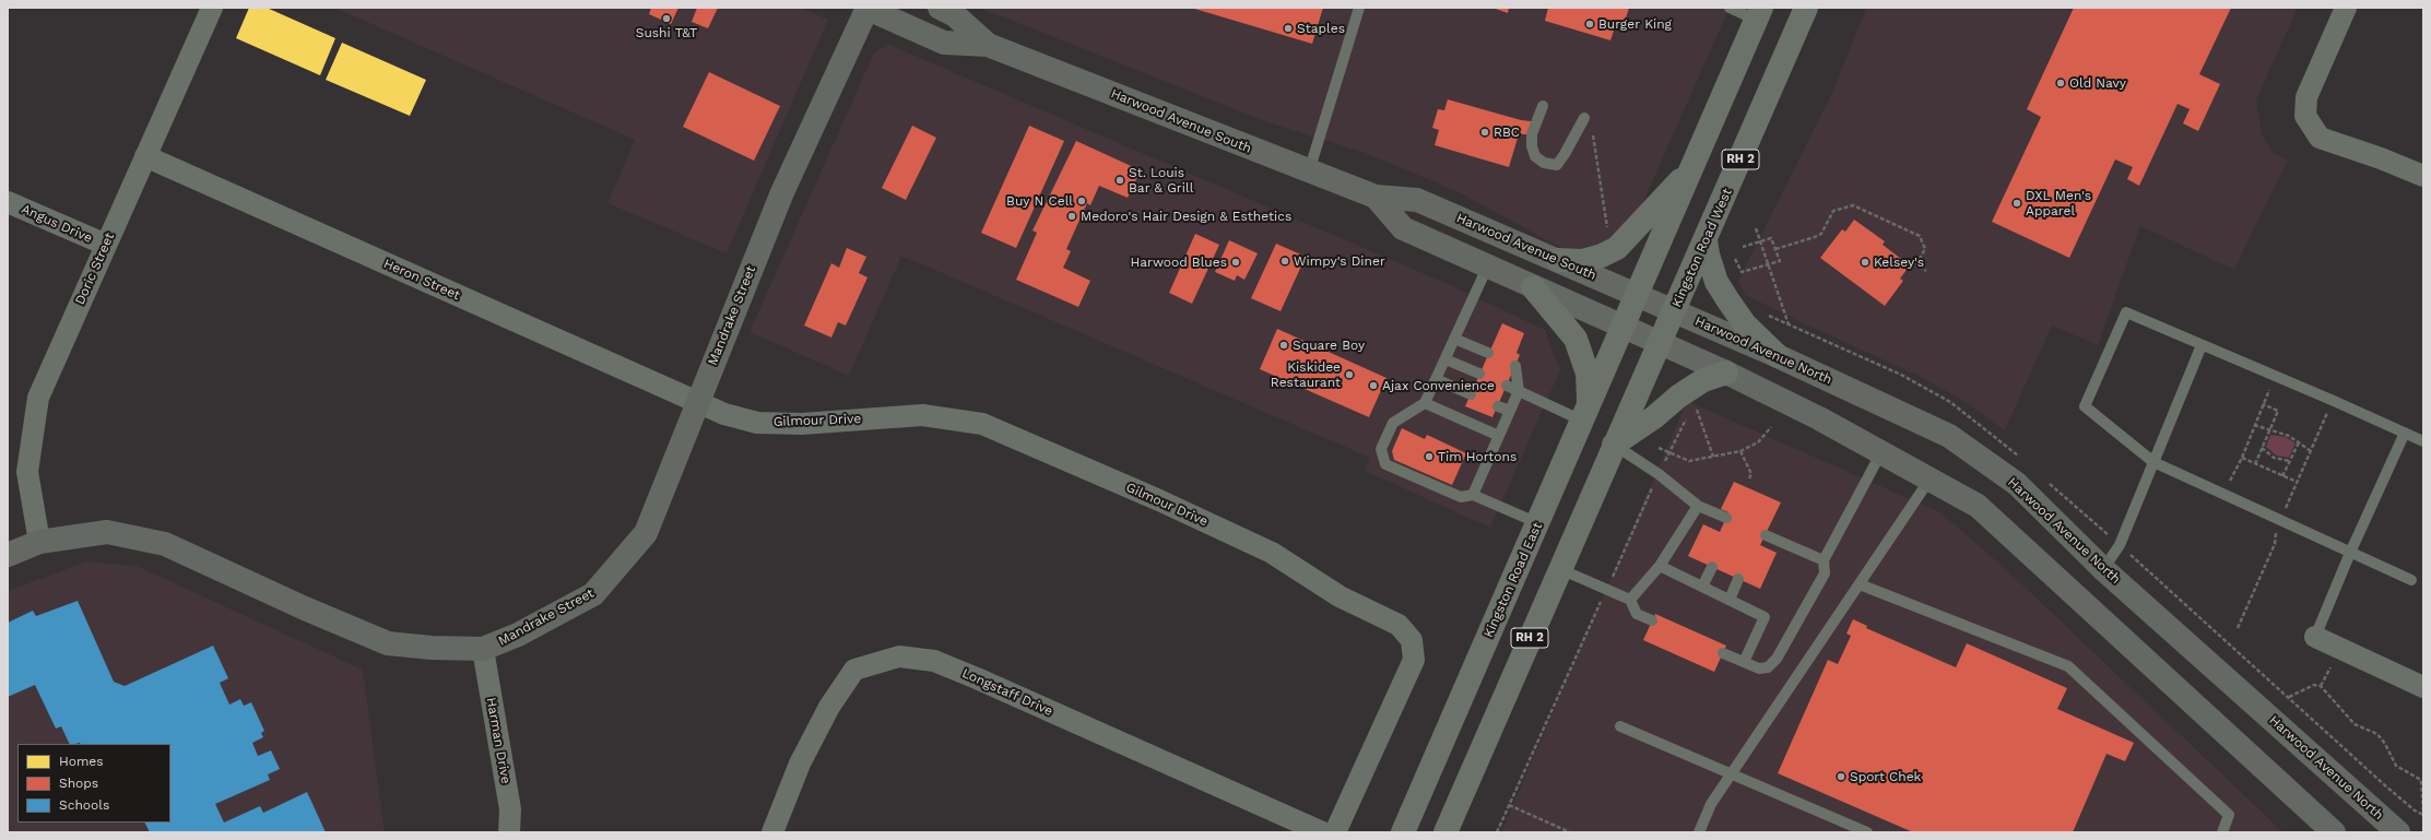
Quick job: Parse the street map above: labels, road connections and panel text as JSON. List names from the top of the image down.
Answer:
{
  "streets": {
    "main road": [
      "Harwood Avenue South",
      "RH 2",
      "Kingston Road West",
      "Mandrake Street",
      "Harwood Avenue North",
      "Kingston Road East"
    ],
    "street": [
      "Angus Drive",
      "Doric Street",
      "Heron Street",
      "Gilmour Drive",
      "Longstaff Drive",
      "Harman Drive"
    ]
  },
  "crossings": [
    ["Harwood Avenue South", "RH 2"],
    ["Harwood Avenue South", "Kingston Road West"],
    ["Harwood Avenue South", "Mandrake Street"],
    ["Harwood Avenue South", "Harwood Avenue North"],
    ["Harwood Avenue South", "Kingston Road East"],
    ["RH 2", "Kingston Road West"],
    ["RH 2", "Kingston Road East"],
    ["Angus Drive", "Doric Street"],
    ["Kingston Road West", "Harwood Avenue North"],
    ["Doric Street", "Heron Street"],
    ["Doric Street", "Mandrake Street"],
    ["Heron Street", "Mandrake Street"],
    ["Heron Street", "Gilmour Drive"],
    ["Mandrake Street", "Gilmour Drive"],
    ["Mandrake Street", "Harman Drive"]
  ],
  "places": [
    "Sushi T&T",
    "Burger King",
    "Staples",
    "Old Navy",
    "RBC",
    "St. Louis Bar & Grill",
    "Buy N Cell",
    "DXL Men's Apparel",
    "Medoro's Hair Design & Esthetics",
    "Wimpy's Diner",
    "Harwood Blues",
    "Kelsey's",
    "Square Boy",
    "Kiskidee Restaurant",
    "Ajax Convenience",
    "Tim Hortons",
    "Sport Chek"
  ],
  "legend": ["Homes", "Shops", "Schools"]
}
